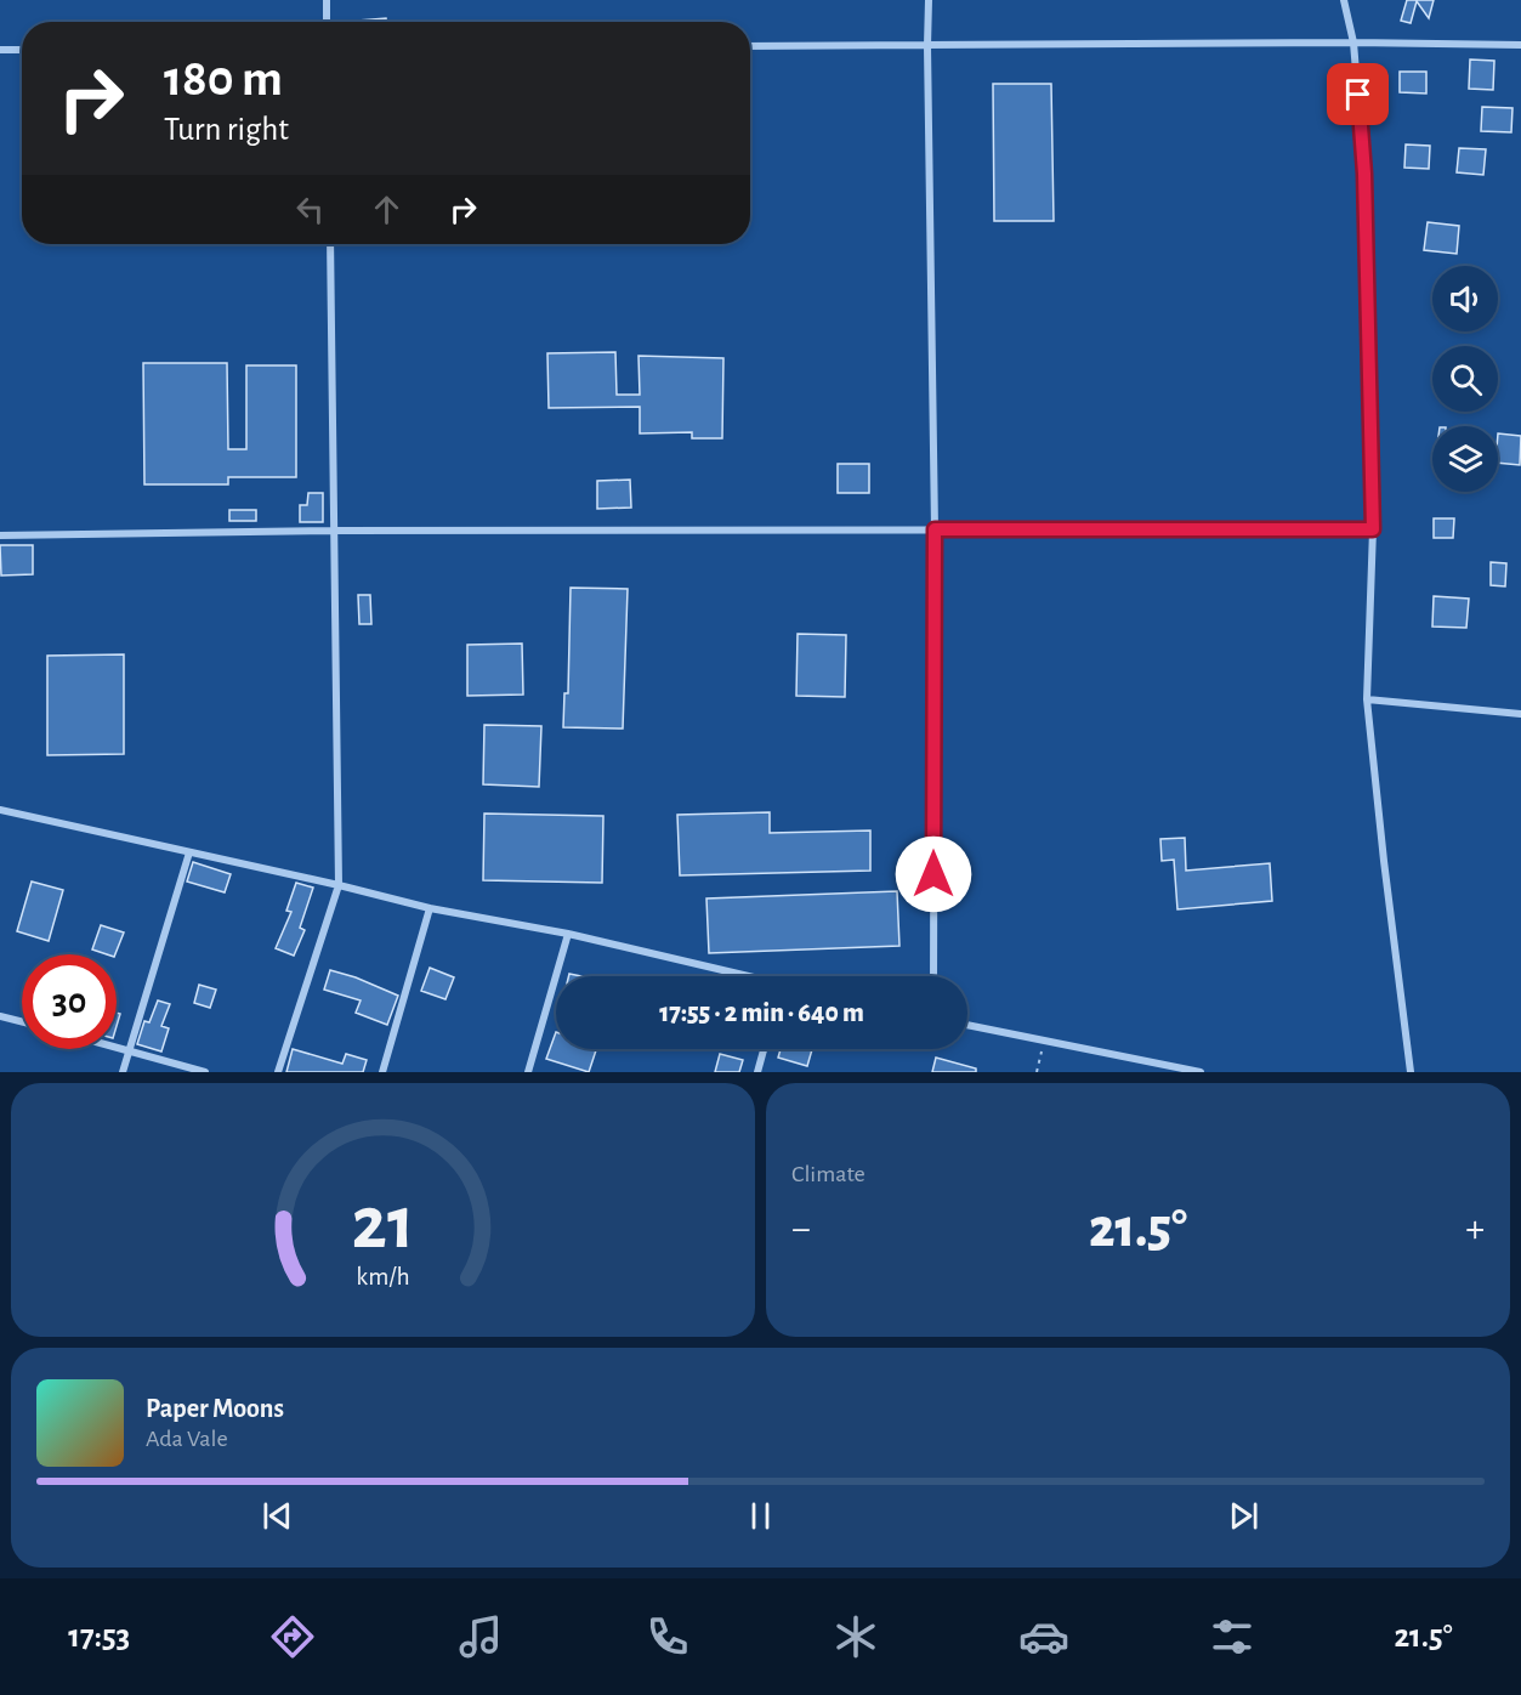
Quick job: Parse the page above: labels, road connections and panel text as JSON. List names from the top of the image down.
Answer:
{
  "page": {
    "turn": ["180 m", "Turn right"],
    "limit": "30",
    "trip": "17:55 · 2 min · 640 m",
    "tile": "Climate",
    "heat": ["−", "21.5°", "+"],
    "song": ["Paper Moons", "Ada Vale"],
    "tabs": ["17:53", "21.5°"],
    "gauge": ["21", "km/h"]
  }
}
